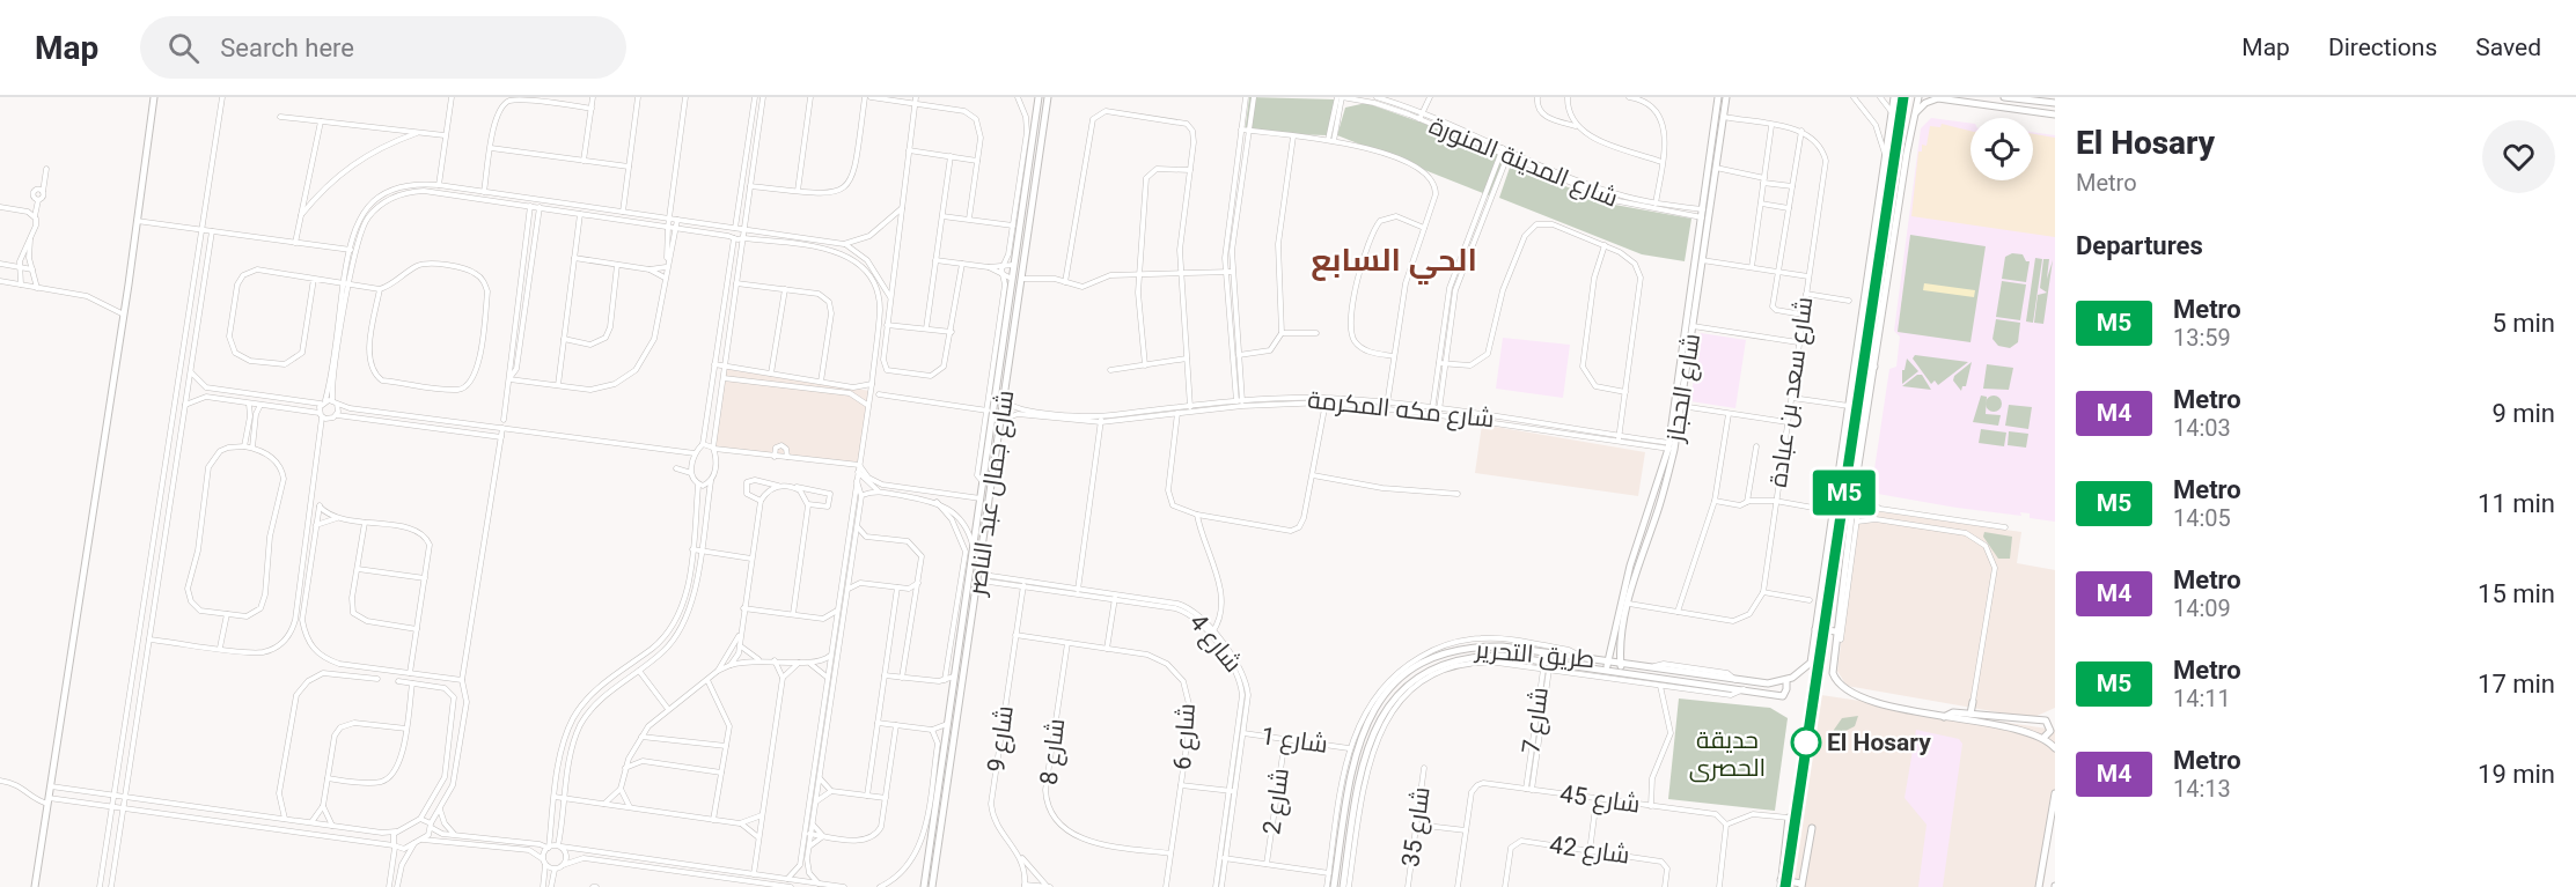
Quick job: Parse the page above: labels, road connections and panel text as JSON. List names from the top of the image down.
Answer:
{
  "streets": {
    "main road": ["شارع الحجاز", "شارع جمال عبد الناصر", "طريق التحرير"],
    "street": [
      "شارع المدينة المنورة",
      "شارع سعد بن عبادة",
      "شارع مكه المكرمة",
      "شارع 4",
      "شارع 7",
      "شارع 6",
      "شارع 9",
      "شارع 1",
      "شارع 8",
      "شارع 45",
      "شارع 2",
      "شارع 35",
      "شارع 42"
    ]
  },
  "crossings": [
    ["شارع المدينة المنورة", "شارع الحجاز"],
    ["شارع الحجاز", "شارع مكه المكرمة"],
    ["شارع الحجاز", "طريق التحرير"],
    ["شارع مكه المكرمة", "شارع جمال عبد الناصر"],
    ["شارع جمال عبد الناصر", "شارع 4"],
    ["شارع 4", "شارع 9"],
    ["شارع 4", "شارع 1"],
    ["طريق التحرير", "شارع 7"],
    ["شارع 7", "شارع 45"],
    ["شارع 6", "شارع 9"],
    ["شارع 6", "شارع 8"],
    ["شارع 1", "شارع 2"]
  ],
  "districts": ["الحي السابع"],
  "parks": ["حديقة الحصرى"],
  "places": ["El Hosary"],
  "lines": ["metro line M5"],
  "page": {
    "header": "Map",
    "search": "Search here",
    "nav": ["Map", "Directions", "Saved"],
    "on_map": "M5",
    "heading": [
      ["El Hosary", "Metro"],
      "Departures"
    ],
    "list": [
      {
        "mark": "M5",
        "name": "Metro",
        "note": "13:59",
        "value": "5 min"
      },
      {
        "mark": "M4",
        "name": "Metro",
        "note": "14:03",
        "value": "9 min"
      },
      {
        "mark": "M5",
        "name": "Metro",
        "note": "14:05",
        "value": "11 min"
      },
      {
        "mark": "M4",
        "name": "Metro",
        "note": "14:09",
        "value": "15 min"
      },
      {
        "mark": "M5",
        "name": "Metro",
        "note": "14:11",
        "value": "17 min"
      },
      {
        "mark": "M4",
        "name": "Metro",
        "note": "14:13",
        "value": "19 min"
      }
    ]
  }
}
